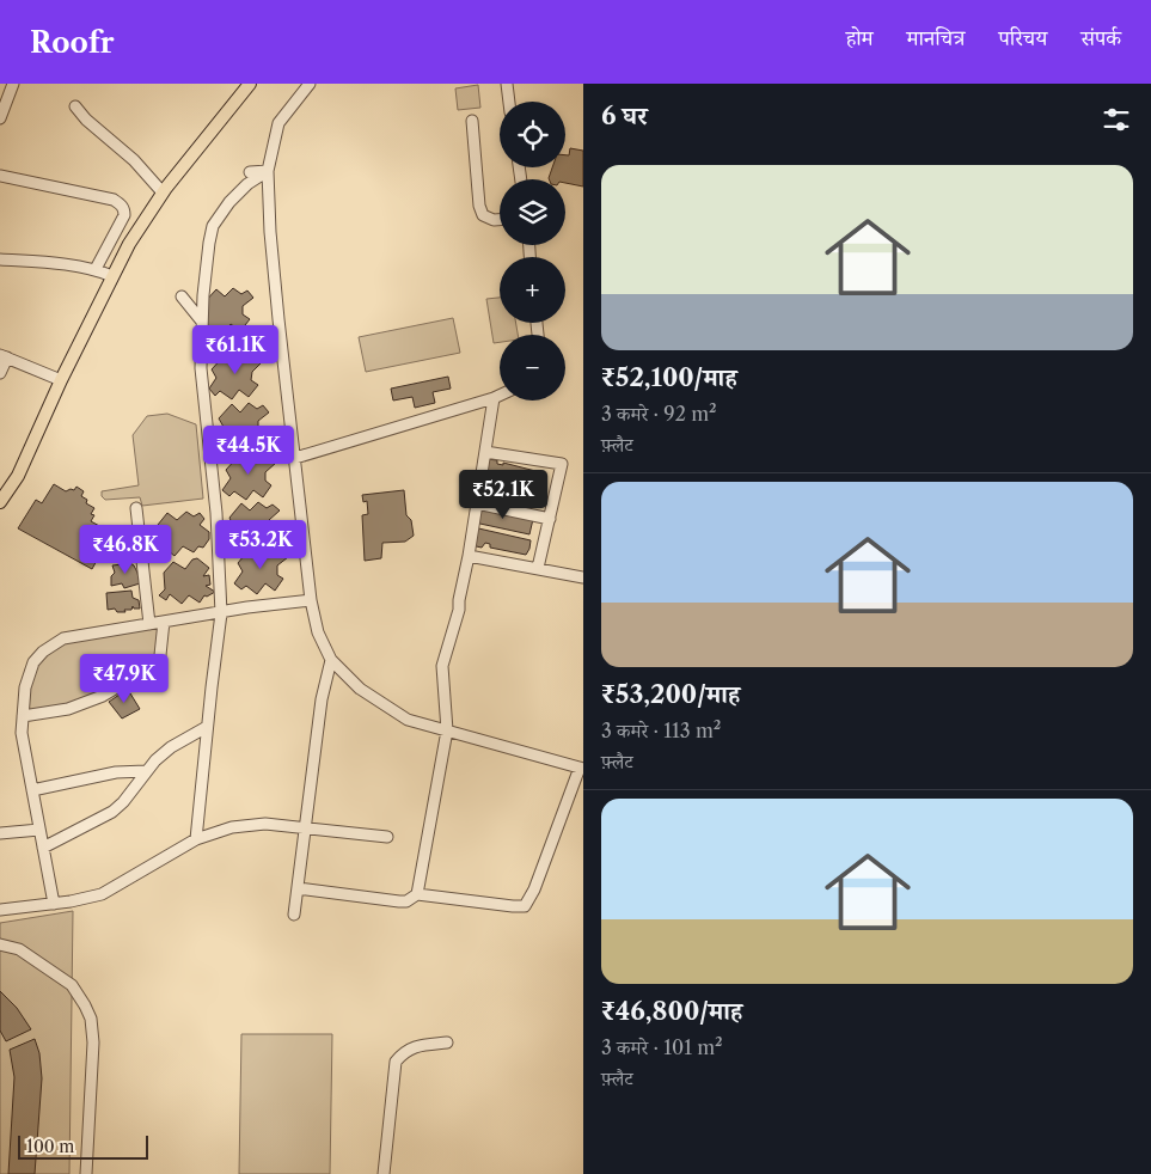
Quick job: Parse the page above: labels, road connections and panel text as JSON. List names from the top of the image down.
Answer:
{
  "scale_bar": "100 m",
  "page": {
    "header": "Roofr",
    "nav": [
      "होम",
      "मानचित्र",
      "परिचय",
      "संपर्क"
    ],
    "heading": "6 घर",
    "map_buttons": ["+", "−"],
    "list": [
      {
        "name": "₹52,100/माह",
        "note": "3 कमरे · 92 m² · फ़्लैट"
      },
      {
        "name": "₹53,200/माह",
        "note": "3 कमरे · 113 m² · फ़्लैट"
      },
      {
        "name": "₹46,800/माह",
        "note": "3 कमरे · 101 m² · फ़्लैट"
      }
    ],
    "price": [
      "₹61.1K",
      "₹44.5K",
      "₹52.1K",
      "₹53.2K",
      "₹46.8K",
      "₹47.9K"
    ],
    "scale": "100 m"
  }
}
